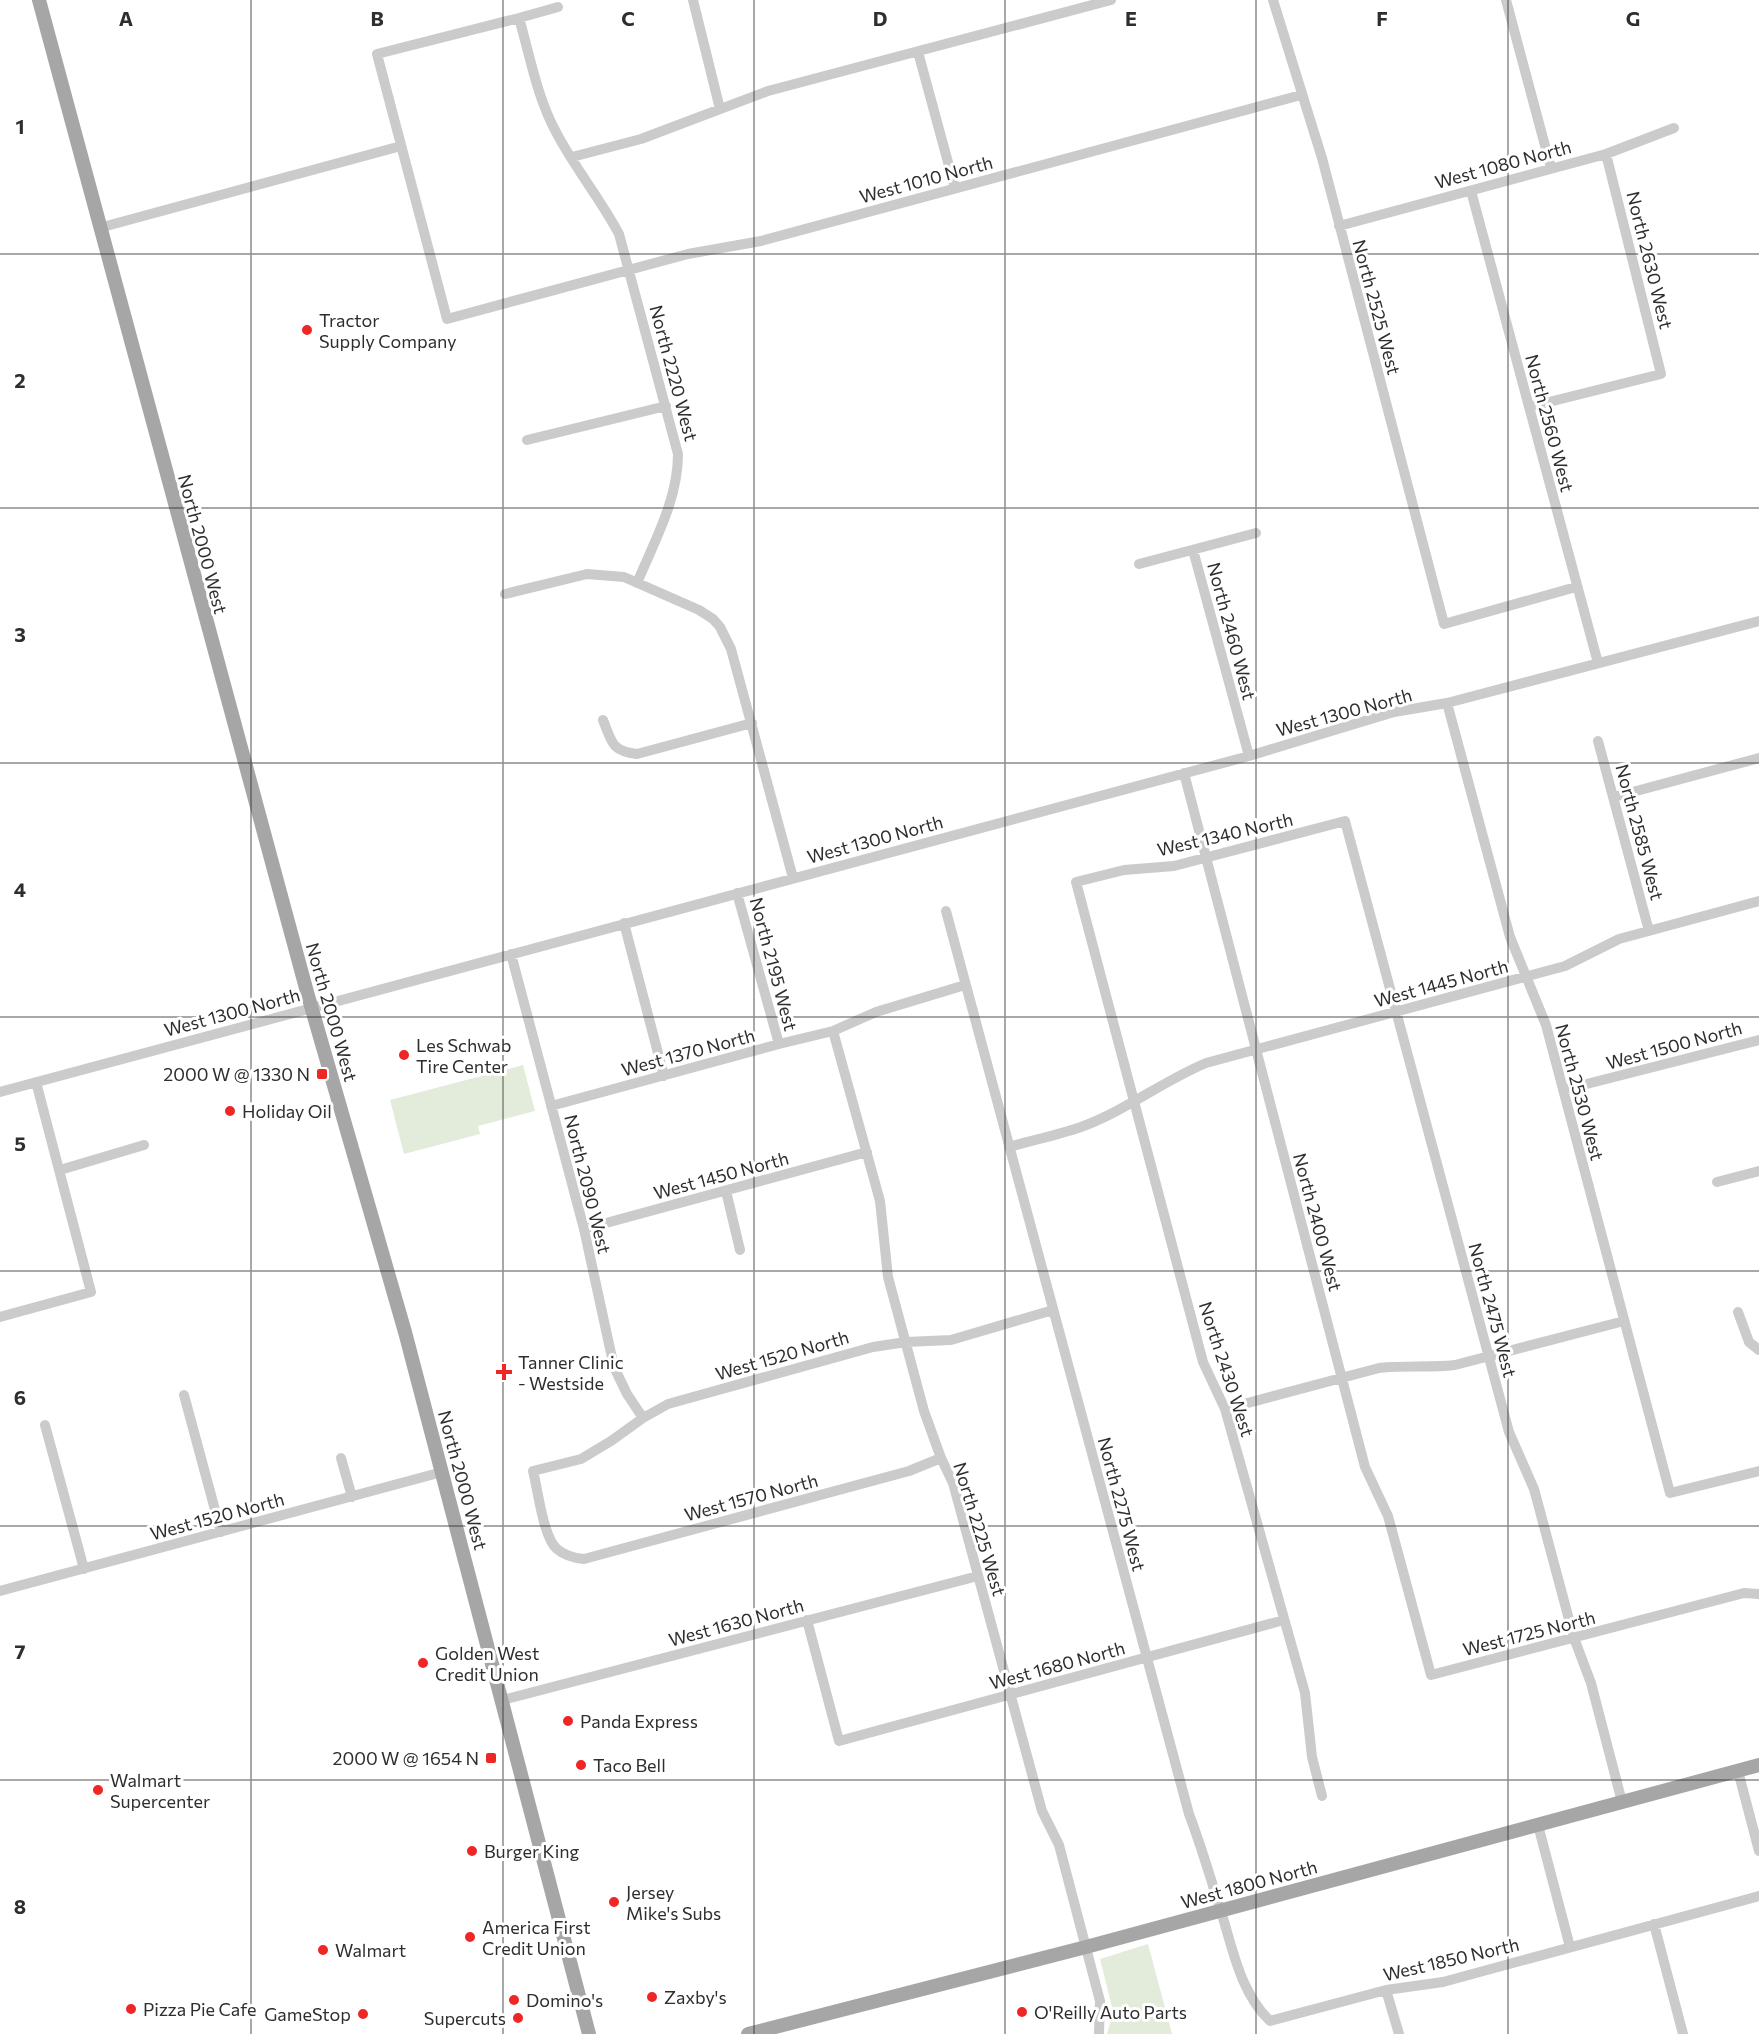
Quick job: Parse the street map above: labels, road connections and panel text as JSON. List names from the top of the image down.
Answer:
{
  "streets": {
    "main road": ["North 2000 West", "West 1800 North"],
    "street": [
      "West 1080 North",
      "West 1010 North",
      "North 2630 West",
      "North 2525 West",
      "North 2220 West",
      "North 2560 West",
      "North 2460 West",
      "West 1300 North",
      "North 2585 West",
      "West 1340 North",
      "North 2195 West",
      "West 1445 North",
      "West 1500 North",
      "West 1370 North",
      "North 2530 West",
      "West 1450 North",
      "North 2090 West",
      "North 2400 West",
      "North 2475 West",
      "West 1520 North",
      "North 2430 West",
      "West 1570 North",
      "North 2275 West",
      "North 2225 West",
      "West 1630 North",
      "West 1725 North",
      "West 1680 North",
      "West 1850 North"
    ]
  },
  "crossings": [
    ["West 1080 North", "North 2630 West"],
    ["West 1080 North", "North 2525 West"],
    ["West 1080 North", "North 2560 West"],
    ["West 1010 North", "North 2525 West"],
    ["West 1010 North", "North 2220 West"],
    ["North 2630 West", "North 2560 West"],
    ["North 2525 West", "North 2560 West"],
    ["North 2560 West", "West 1300 North"],
    ["North 2000 West", "West 1300 North"],
    ["North 2000 West", "West 1520 North"],
    ["North 2000 West", "West 1630 North"],
    ["North 2460 West", "West 1300 North"],
    ["West 1300 North", "North 2195 West"],
    ["West 1300 North", "North 2530 West"],
    ["West 1300 North", "North 2090 West"],
    ["West 1300 North", "North 2400 West"],
    ["North 2585 West", "West 1445 North"],
    ["West 1340 North", "North 2400 West"],
    ["West 1340 North", "North 2475 West"],
    ["West 1340 North", "North 2430 West"],
    ["North 2195 West", "West 1370 North"],
    ["West 1445 North", "North 2530 West"],
    ["West 1445 North", "North 2400 West"],
    ["West 1445 North", "North 2475 West"],
    ["West 1445 North", "North 2430 West"],
    ["West 1500 North", "North 2530 West"],
    ["West 1370 North", "North 2090 West"],
    ["West 1370 North", "North 2275 West"],
    ["West 1370 North", "North 2225 West"],
    ["West 1450 North", "North 2090 West"],
    ["West 1450 North", "North 2225 West"],
    ["North 2090 West", "West 1520 North"],
    ["North 2400 West", "West 1725 North"],
    ["North 2475 West", "West 1725 North"],
    ["North 2475 West", "West 1800 North"],
    ["West 1520 North", "West 1570 North"],
    ["West 1520 North", "North 2275 West"],
    ["West 1520 North", "North 2225 West"],
    ["North 2430 West", "West 1680 North"],
    ["West 1570 North", "North 2225 West"],
    ["North 2275 West", "West 1680 North"],
    ["North 2275 West", "West 1800 North"],
    ["North 2275 West", "West 1850 North"],
    ["North 2225 West", "West 1630 North"],
    ["North 2225 West", "West 1680 North"],
    ["North 2225 West", "West 1800 North"],
    ["West 1630 North", "West 1680 North"],
    ["West 1800 North", "West 1850 North"]
  ],
  "places": {
    "other": [
      "Tractor Supply Company",
      "Les Schwab Tire Center",
      "Holiday Oil",
      "Golden West Credit Union",
      "Panda Express",
      "Taco Bell",
      "Walmart Supercenter",
      "Burger King",
      "Jersey Mike's Subs",
      "America First Credit Union",
      "Walmart",
      "Zaxby's",
      "Domino's",
      "Pizza Pie Cafe",
      "O'Reilly Auto Parts",
      "GameStop",
      "Supercuts"
    ],
    "transit": ["2000 W @ 1330 N", "2000 W @ 1654 N"],
    "health": ["Tanner Clinic - Westside"]
  },
  "grid": {
    "columns": [
      "A",
      "B",
      "C",
      "D",
      "E",
      "F",
      "G"
    ],
    "rows": [
      "1",
      "2",
      "3",
      "4",
      "5",
      "6",
      "7",
      "8"
    ]
  }
}
